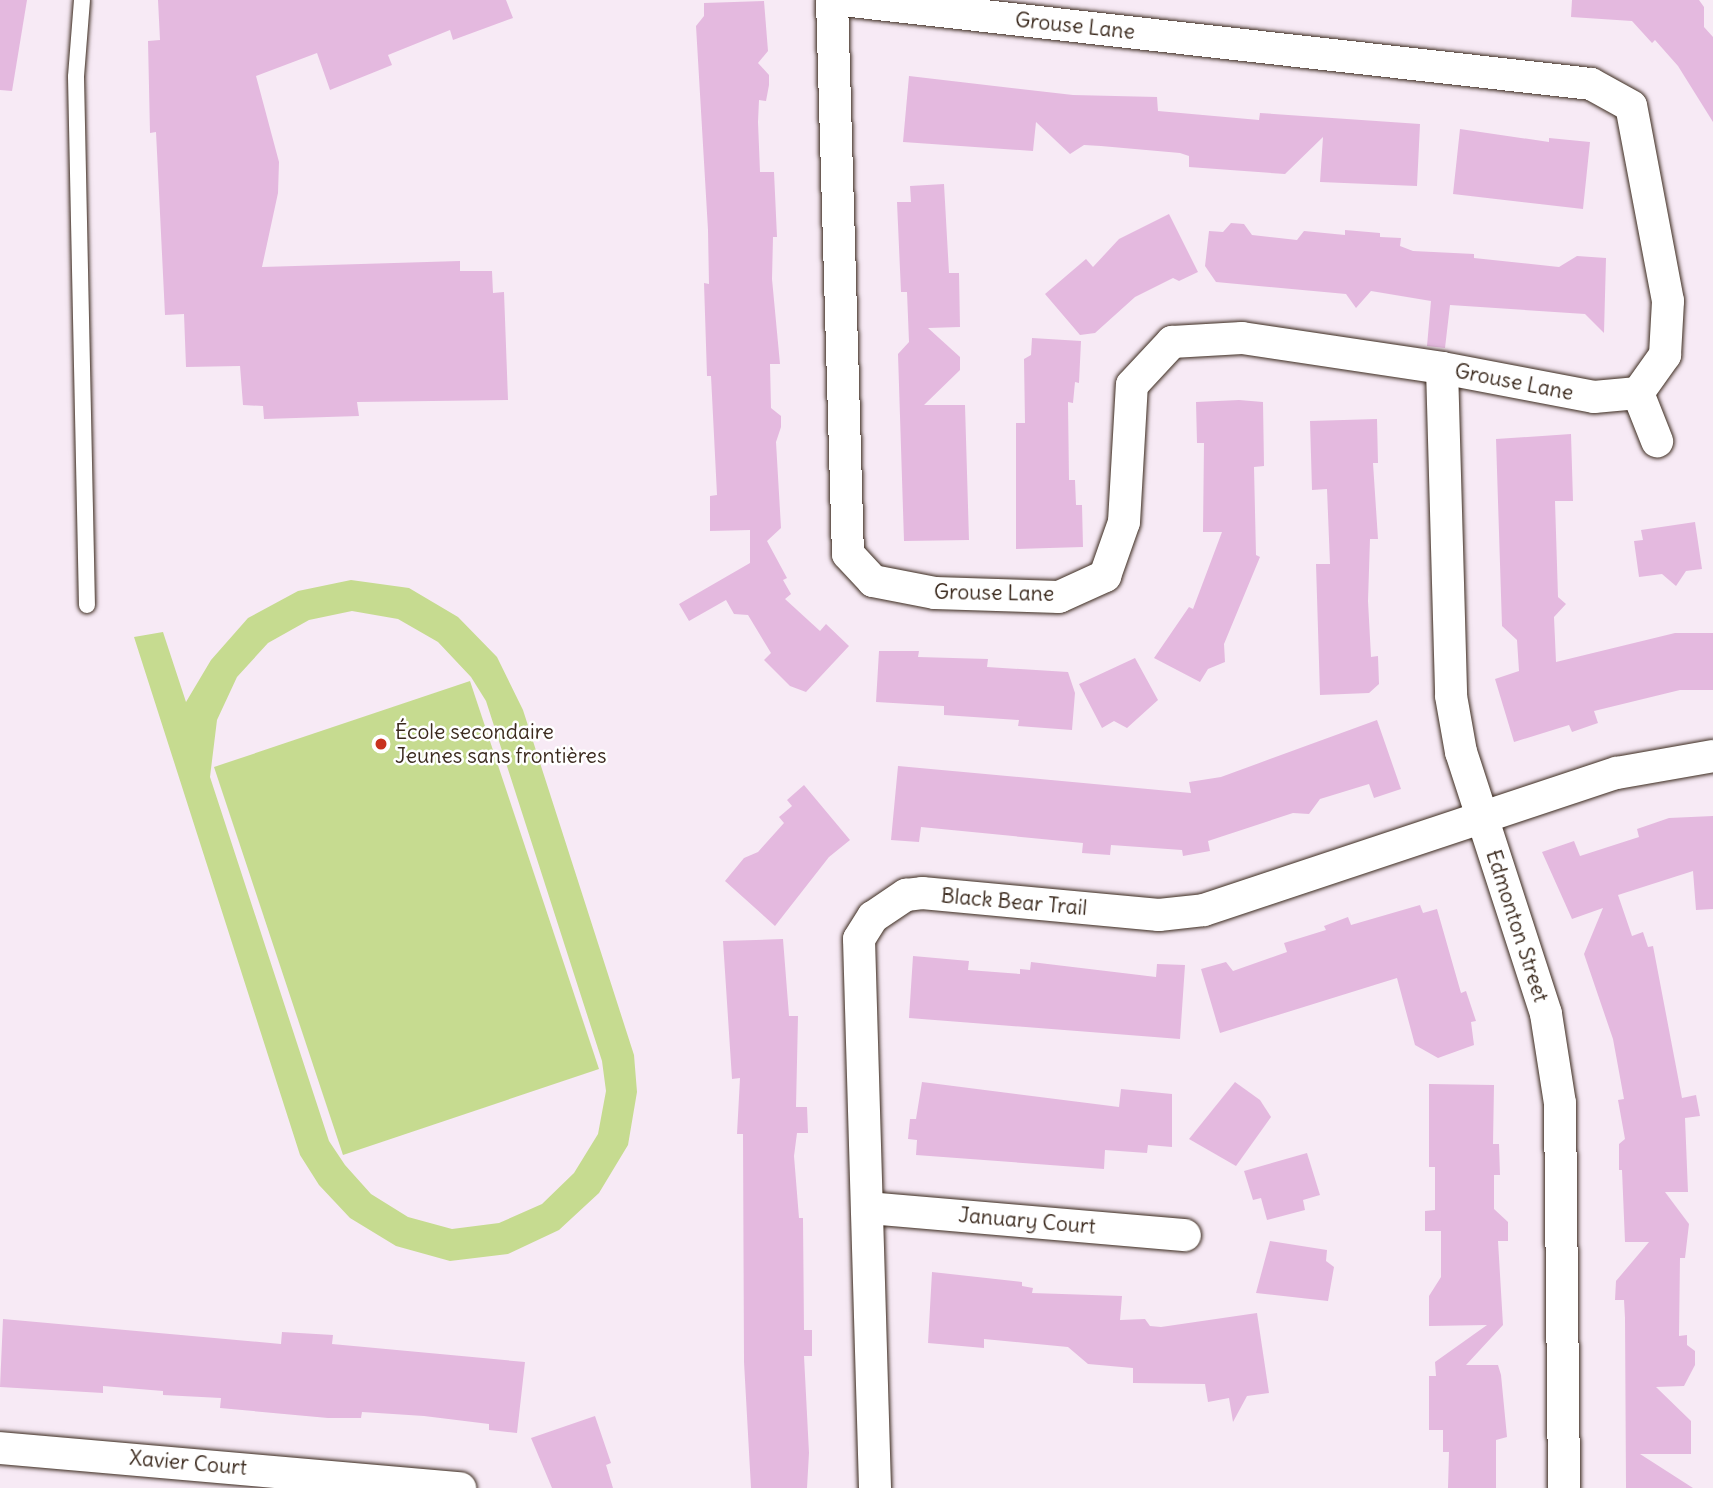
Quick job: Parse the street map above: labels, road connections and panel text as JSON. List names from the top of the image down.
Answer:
{
  "streets": {
    "street": [
      "Grouse Lane",
      "Black Bear Trail",
      "Edmonton Street",
      "January Court",
      "Xavier Court"
    ]
  },
  "crossings": [
    ["Grouse Lane", "Edmonton Street"],
    ["Black Bear Trail", "Edmonton Street"],
    ["Black Bear Trail", "January Court"]
  ],
  "places": ["École secondaire Jeunes sans frontières"]
}
